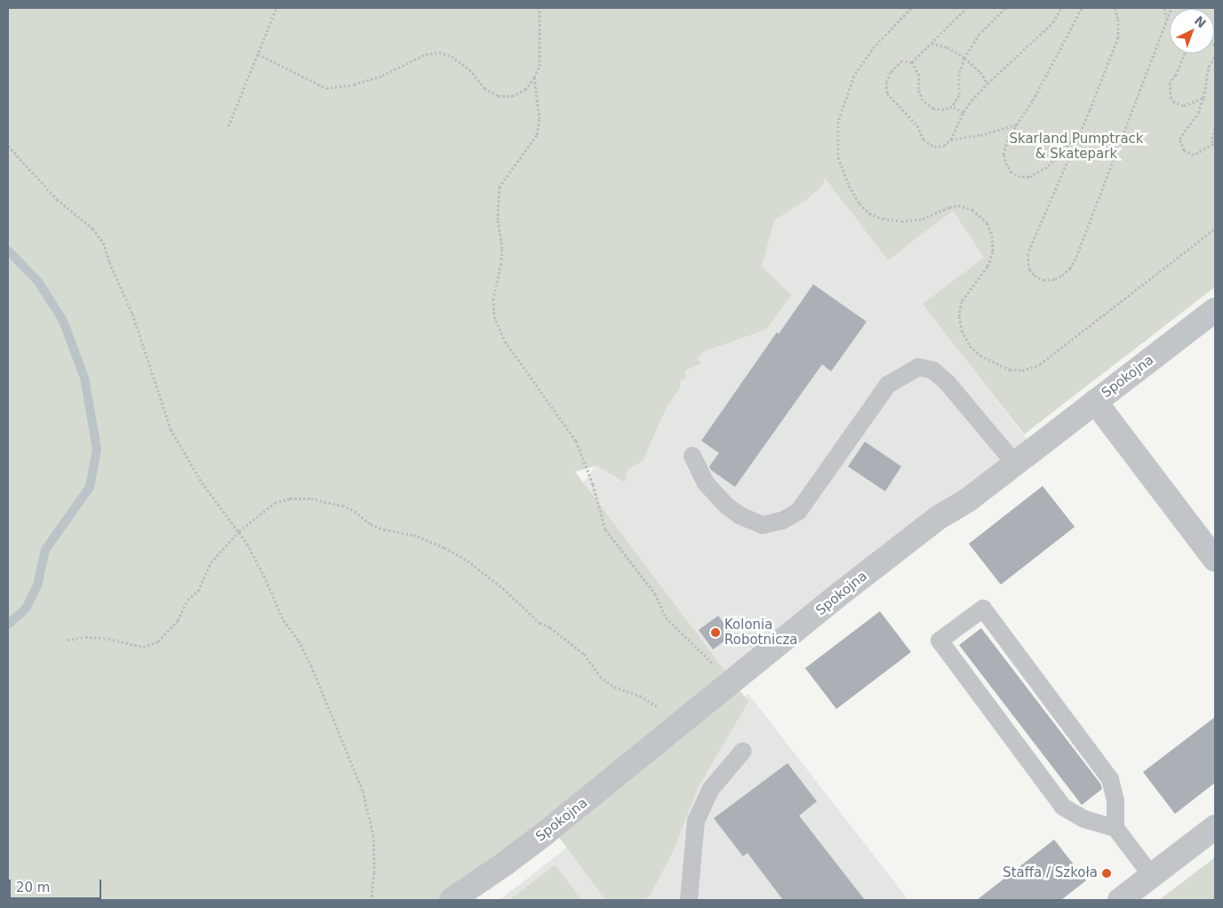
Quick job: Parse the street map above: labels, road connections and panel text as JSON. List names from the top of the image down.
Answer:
{
  "streets": {
    "street": ["Spokojna"]
  },
  "parks": ["Skarland Pumptrack & Skatepark"],
  "places": ["Kolonia Robotnicza", "Staffa / Szkoła"],
  "scale_bar": "20 m",
  "north": "top right"
}
